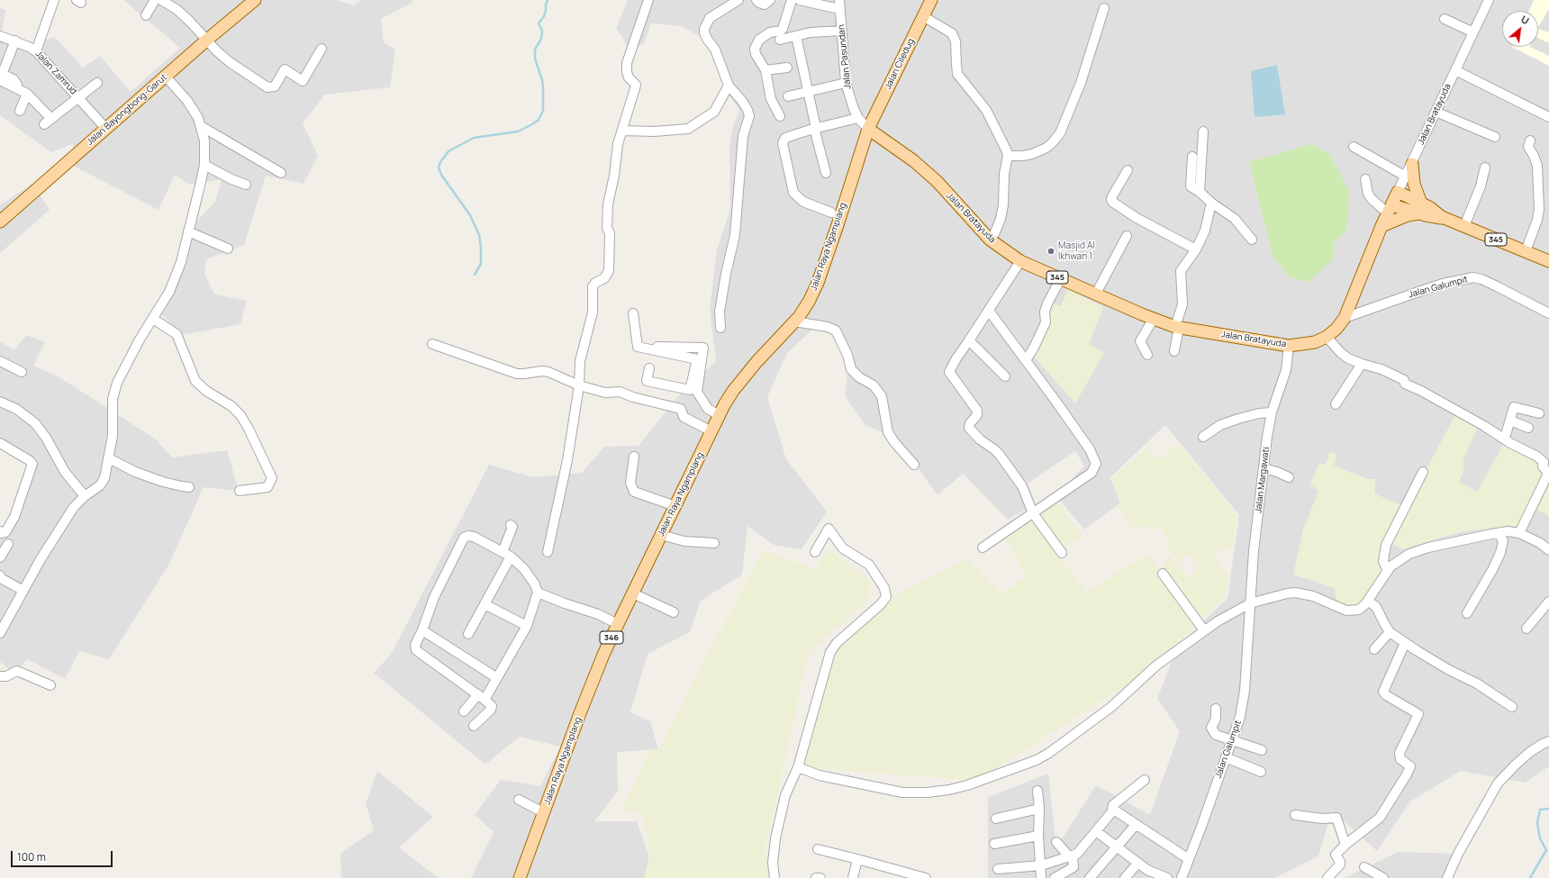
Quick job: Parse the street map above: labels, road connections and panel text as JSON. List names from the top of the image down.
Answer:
{
  "streets": {
    "main road": [
      "Jalan Ciledug",
      "Jalan Bayongbong-Garut",
      "Jalan Bratayuda",
      "345",
      "Jalan Raya Ngamplang",
      "346"
    ],
    "street": [
      "Jalan Pasundan",
      "Jalan Zamrud",
      "Jalan Galumpit",
      "Jalan Margawati"
    ]
  },
  "crossings": [
    ["Jalan Pasundan", "Jalan Ciledug"],
    ["Jalan Pasundan", "Jalan Bratayuda"],
    ["Jalan Pasundan", "Jalan Raya Ngamplang"],
    ["Jalan Ciledug", "Jalan Bratayuda"],
    ["Jalan Ciledug", "Jalan Raya Ngamplang"],
    ["Jalan Zamrud", "Jalan Bayongbong-Garut"],
    ["Jalan Bratayuda", "345"],
    ["Jalan Bratayuda", "Jalan Raya Ngamplang"],
    ["Jalan Bratayuda", "Jalan Galumpit"],
    ["Jalan Bratayuda", "Jalan Margawati"],
    ["Jalan Galumpit", "Jalan Margawati"]
  ],
  "places": ["Masjid Al Ikhwan 1"],
  "scale_bar": "100 m",
  "north": "top right"
}
